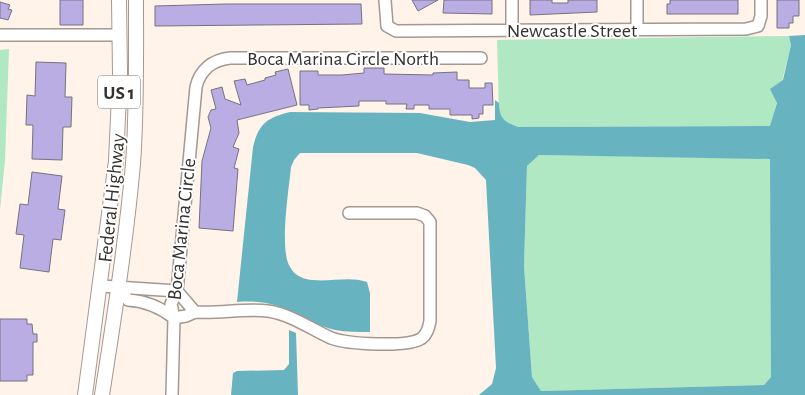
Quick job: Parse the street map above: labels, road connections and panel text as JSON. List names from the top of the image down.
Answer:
{
  "streets": {
    "main road": ["US 1", "Federal Highway"],
    "street": ["Newcastle Street", "Boca Marina Circle North", "Boca Marina Circle"]
  },
  "crossings": [
    ["Boca Marina Circle North", "Boca Marina Circle"]
  ]
}
